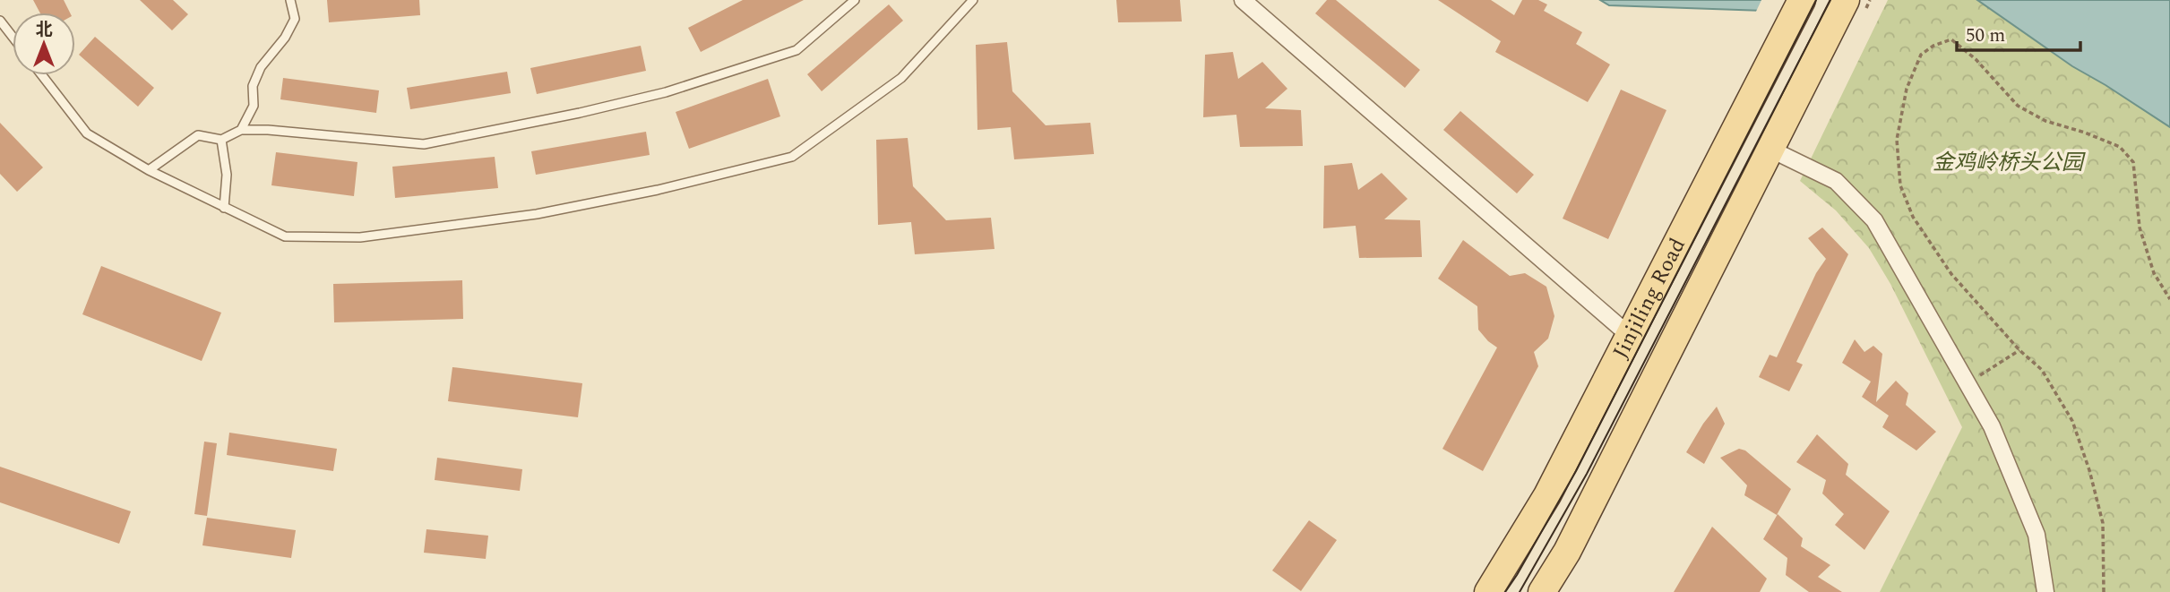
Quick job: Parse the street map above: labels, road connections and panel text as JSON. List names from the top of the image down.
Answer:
{
  "streets": {
    "main road": ["Jinjiling Road"]
  },
  "parks": ["金鸡岭桥头公园"],
  "scale_bar": "50 m",
  "north": "top"
}
